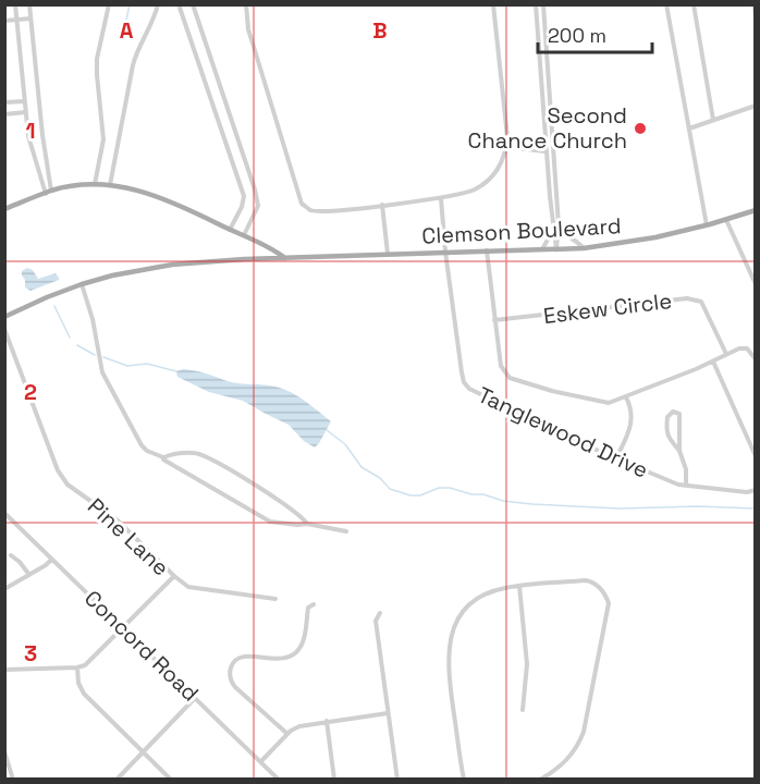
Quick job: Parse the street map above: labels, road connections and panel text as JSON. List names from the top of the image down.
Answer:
{
  "streets": {
    "main road": ["Clemson Boulevard"],
    "street": [
      "Eskew Circle",
      "Tanglewood Drive",
      "Pine Lane",
      "Concord Road"
    ]
  },
  "crossings": [
    ["Clemson Boulevard", "Tanglewood Drive"],
    ["Pine Lane", "Concord Road"]
  ],
  "places": ["Second Chance Church"],
  "scale_bar": "200 m",
  "grid": {
    "columns": ["A", "B"],
    "rows": ["1", "2", "3"]
  }
}
